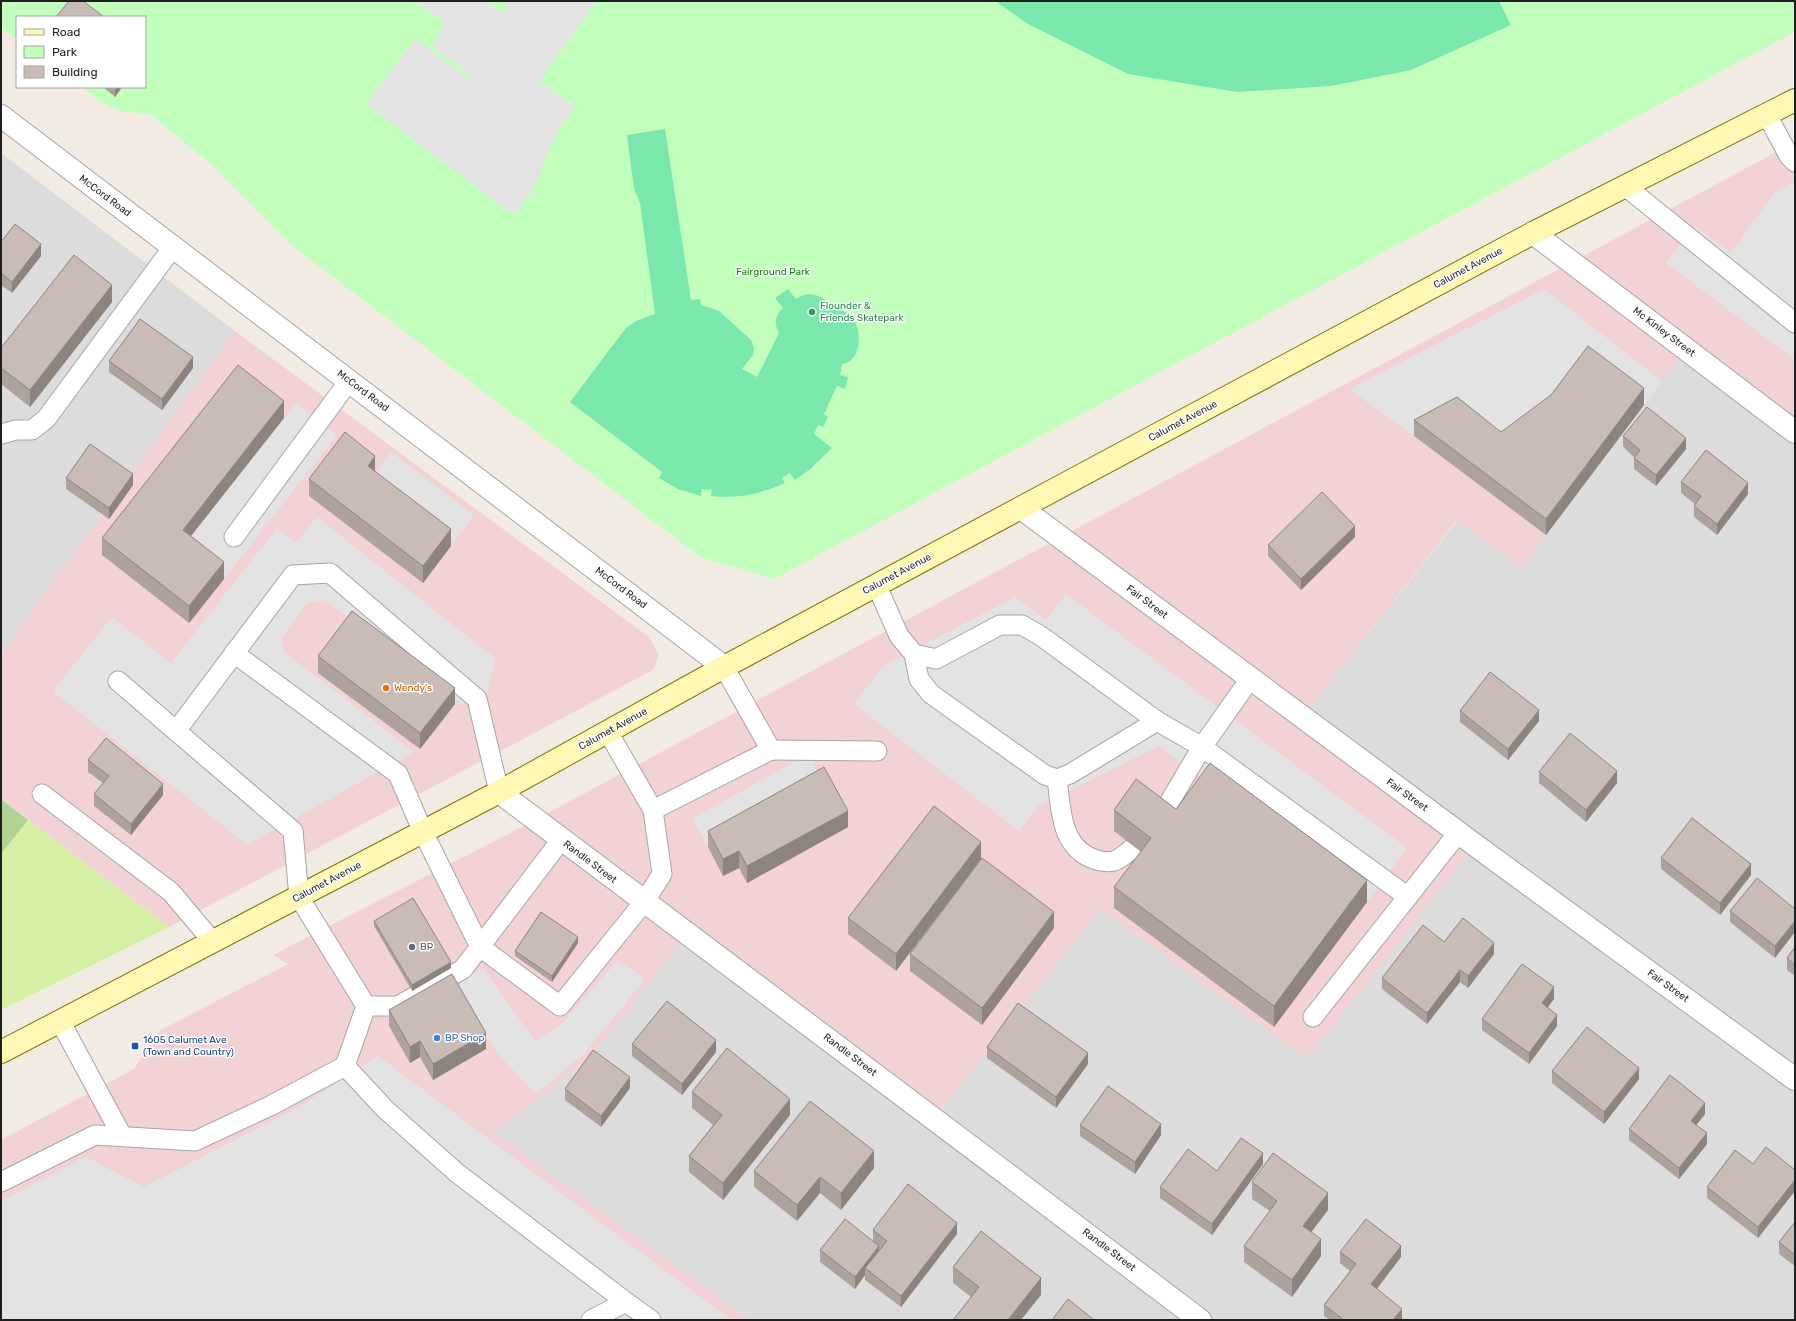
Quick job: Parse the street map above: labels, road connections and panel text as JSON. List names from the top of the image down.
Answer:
{
  "streets": {
    "main road": ["Calumet Avenue"],
    "street": [
      "McCord Road",
      "Mc Kinley Street",
      "Fair Street",
      "Randle Street"
    ]
  },
  "crossings": [
    ["McCord Road", "Calumet Avenue"],
    ["Calumet Avenue", "Mc Kinley Street"],
    ["Calumet Avenue", "Fair Street"],
    ["Calumet Avenue", "Randle Street"]
  ],
  "parks": ["Fairground Park"],
  "places": {
    "other": [
      "Flounder & Friends Skatepark",
      "Wendy's",
      "BP",
      "BP Shop"
    ],
    "transit": ["1605 Calumet Ave (Town and Country)"]
  },
  "legend": ["Road", "Park", "Building"]
}
